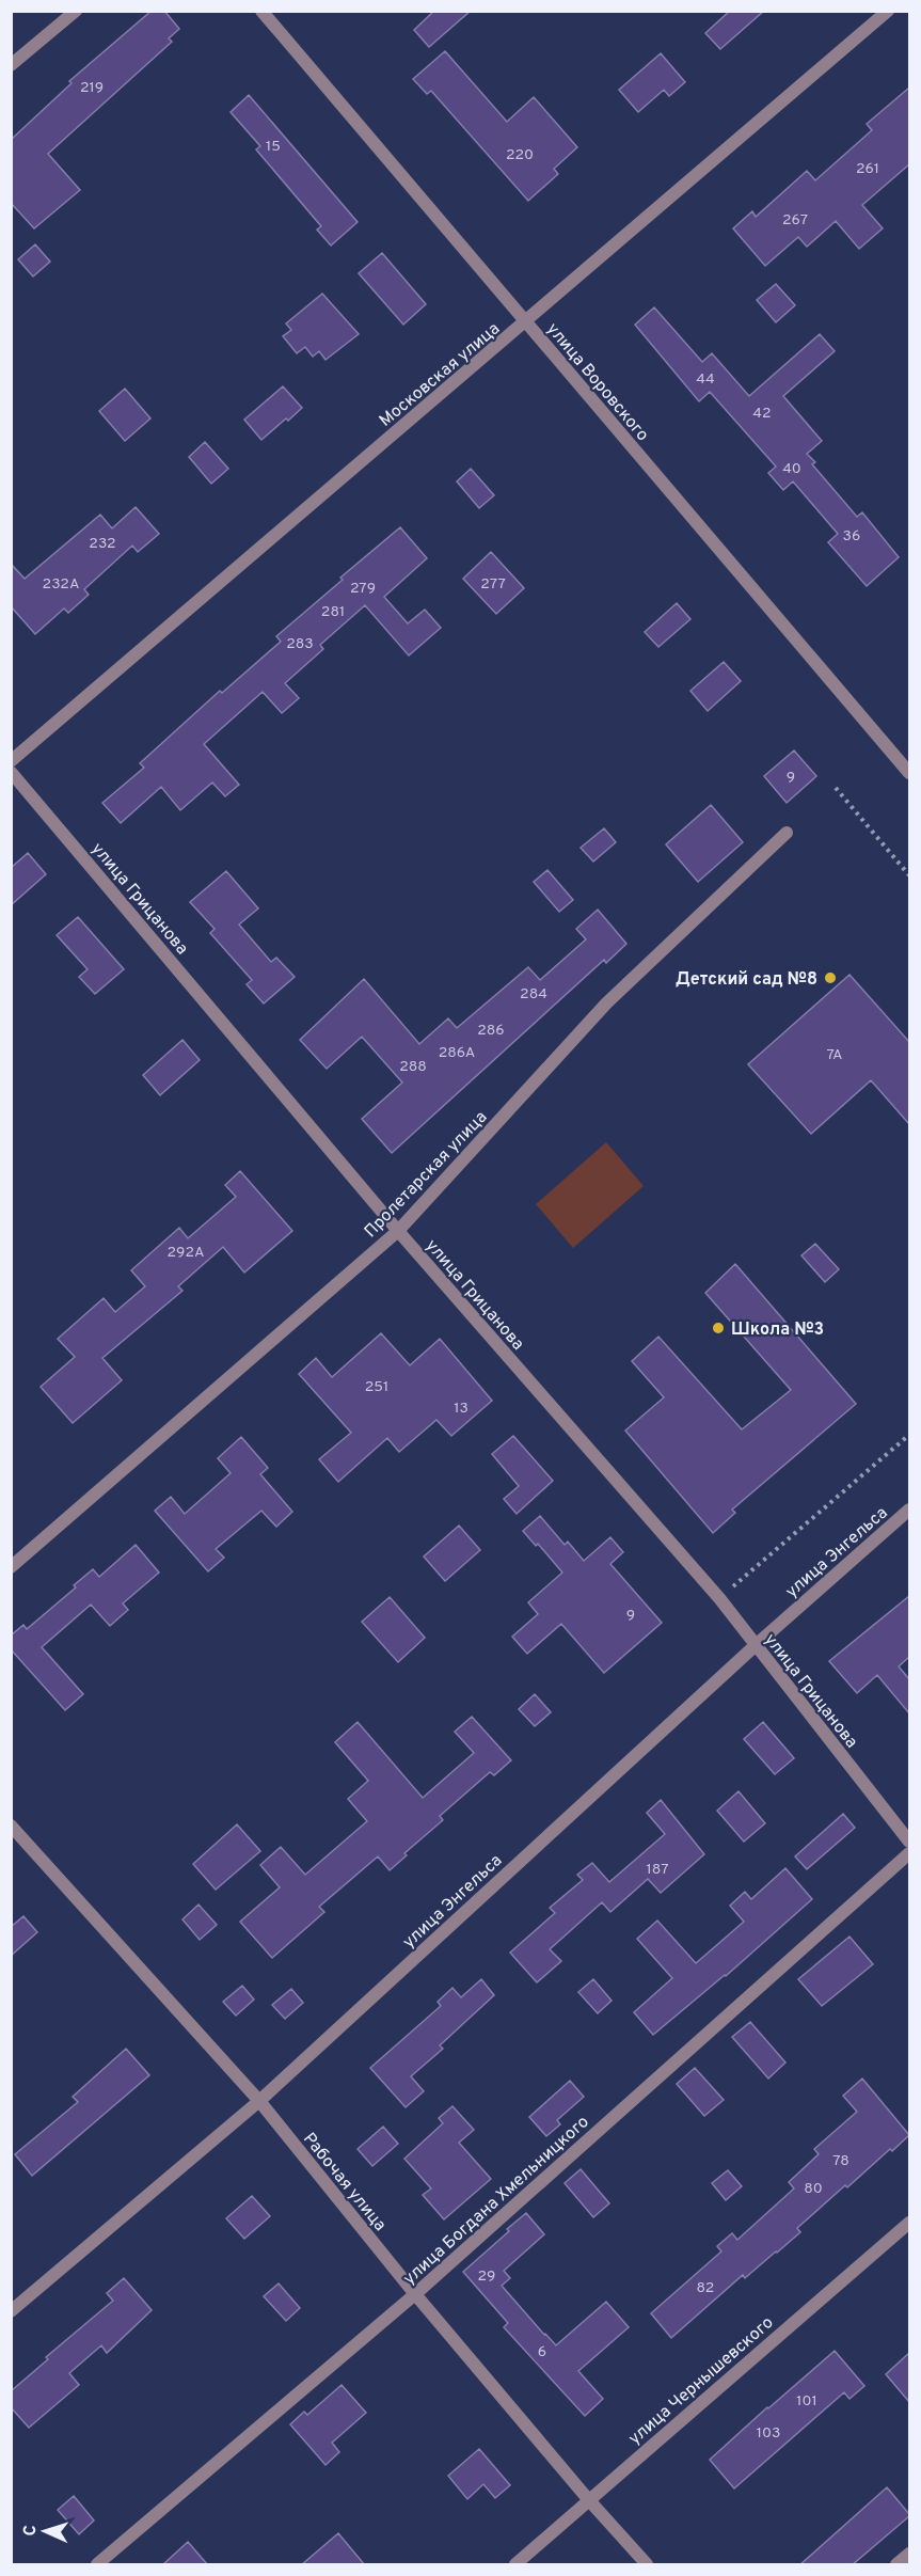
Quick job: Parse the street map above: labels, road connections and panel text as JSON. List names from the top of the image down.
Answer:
{
  "streets": {
    "street": [
      "Московская улица",
      "улица Воровского",
      "улица Грицанова",
      "Пролетарская улица",
      "улица Энгельса",
      "Рабочая улица",
      "улица Богдана Хмельницкого",
      "улица Чернышевского"
    ]
  },
  "crossings": [
    ["Московская улица", "улица Воровского"],
    ["улица Грицанова", "Пролетарская улица"],
    ["улица Грицанова", "улица Энгельса"],
    ["улица Энгельса", "Рабочая улица"],
    ["Рабочая улица", "улица Богдана Хмельницкого"],
    ["Рабочая улица", "улица Чернышевского"]
  ],
  "places": ["Детский сад №8", "Школа №3"],
  "house_numbers": [
    "219",
    "15",
    "220",
    "261",
    "267",
    "44",
    "42",
    "40",
    "36",
    "232",
    "232А",
    "277",
    "279",
    "281",
    "283",
    "9",
    "284",
    "286",
    "286А",
    "7А",
    "288",
    "292А",
    "251",
    "13",
    "9",
    "187",
    "78",
    "80",
    "29",
    "82",
    "6",
    "101",
    "103"
  ],
  "north": "left"
}
